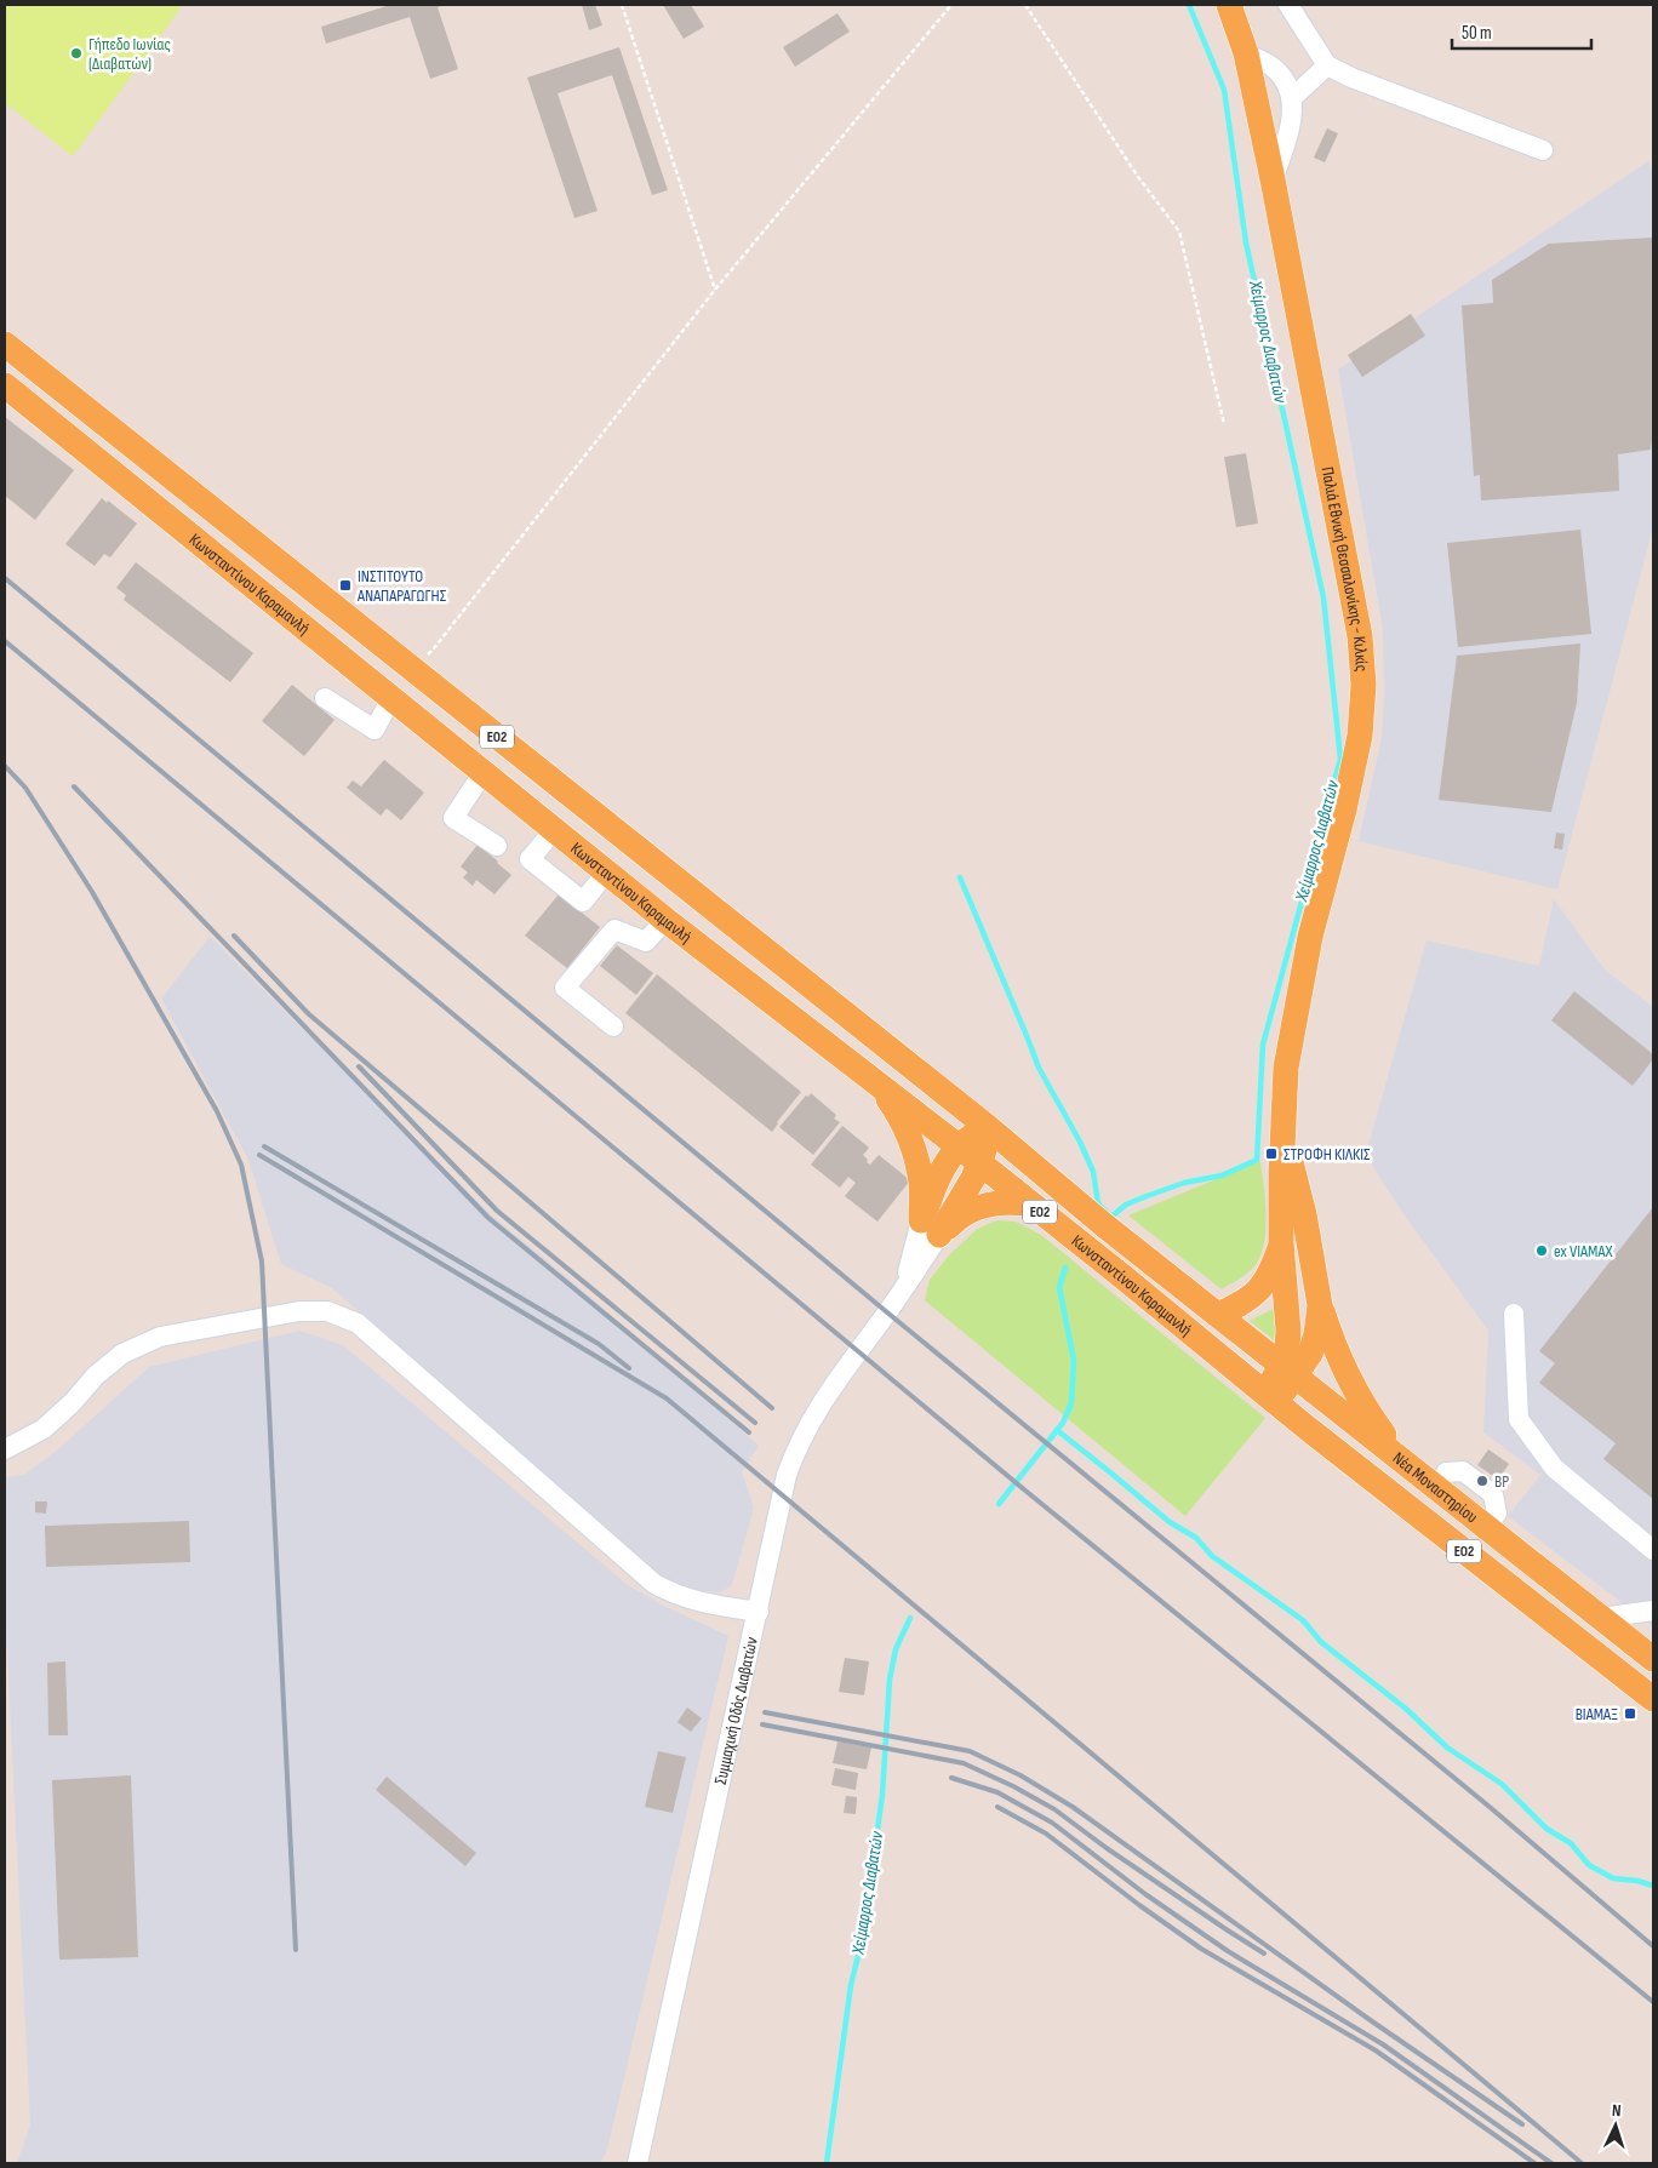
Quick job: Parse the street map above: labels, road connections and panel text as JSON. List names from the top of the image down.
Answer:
{
  "streets": {
    "main road": [
      "Παλιά Εθνική Θεσσαλονίκης - Κιλκίς",
      "Κωνσταντίνου Καραμανλή",
      "ΕΟ2",
      "Νέα Μοναστηρίου"
    ],
    "street": ["Συμμαχική Οδός Διαβατών"]
  },
  "crossings": [
    ["Παλιά Εθνική Θεσσαλονίκης - Κιλκίς", "Κωνσταντίνου Καραμανλή"],
    ["Παλιά Εθνική Θεσσαλονίκης - Κιλκίς", "Νέα Μοναστηρίου"],
    ["Κωνσταντίνου Καραμανλή", "Νέα Μοναστηρίου"]
  ],
  "water": ["Χείμαρρος Διαβατών"],
  "places": {
    "other": ["Γήπεδο Ιωνίας (Διαβατών)", "ex VIAMAX", "BP"],
    "transit": ["ΙΝΣΤΙΤΟΥΤΟ ΑΝΑΠΑΡΑΓΩΓΗΣ", "ΣΤΡΟΦΗ ΚΙΛΚΙΣ", "ΒΙΑΜΑΞ"]
  },
  "scale_bar": "50 m",
  "north": "top"
}
